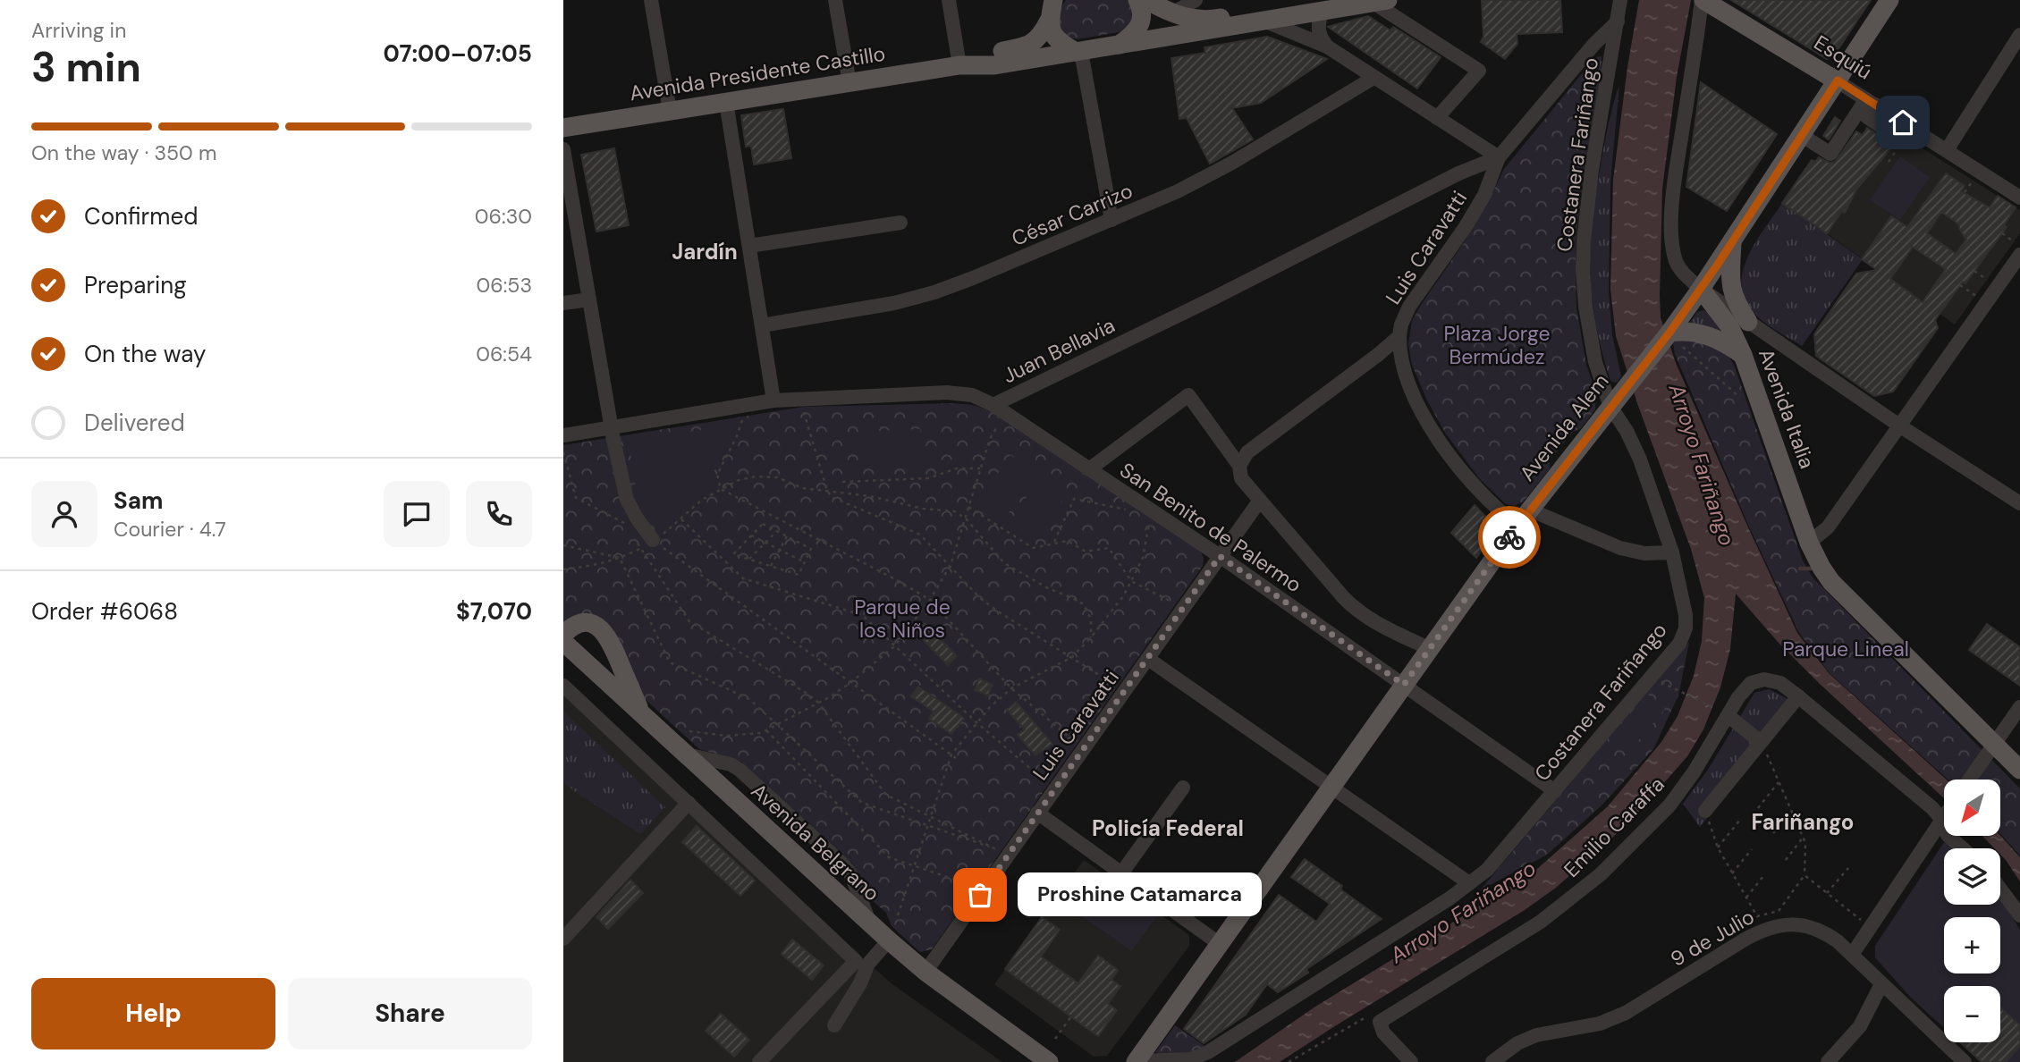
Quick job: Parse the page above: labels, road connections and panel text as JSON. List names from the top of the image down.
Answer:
{
  "streets": {
    "main road": [
      "Esquiú",
      "Avenida Presidente Castillo",
      "Avenida Italia",
      "Avenida Alem",
      "Avenida Belgrano"
    ],
    "street": [
      "Costanera Fariñango",
      "César Carrizo",
      "Luis Caravatti",
      "Juan Bellavia",
      "San Benito de Palermo",
      "Emilio Caraffa",
      "9 de Julio"
    ]
  },
  "crossings": [
    ["Esquiú", "Avenida Italia"],
    ["Esquiú", "Avenida Alem"],
    ["Costanera Fariñango", "Luis Caravatti"],
    ["Costanera Fariñango", "Avenida Alem"],
    ["Costanera Fariñango", "San Benito de Palermo"],
    ["Luis Caravatti", "Juan Bellavia"],
    ["Luis Caravatti", "San Benito de Palermo"],
    ["Luis Caravatti", "Avenida Belgrano"],
    ["Juan Bellavia", "San Benito de Palermo"],
    ["Avenida Italia", "Avenida Alem"],
    ["Avenida Alem", "San Benito de Palermo"]
  ],
  "districts": ["Jardín", "Fariñango", "Policía Federal"],
  "water": ["Arroyo Fariñango"],
  "parks": ["Plaza Jorge Bermúdez", "Parque de los Niños", "Parque Lineal"],
  "places": ["Proshine Catamarca"],
  "north": "bottom left",
  "page": {
    "heading": ["3 min", "Arriving in", "07:00–07:05"],
    "panel": [
      "Sam",
      "Courier · 4.7",
      "Order #6068",
      "$7,070"
    ],
    "bar": "On the way · 350 m",
    "list": [
      ["Confirmed", "06:30"],
      ["Preparing", "06:53"],
      ["On the way", "06:54"],
      "Delivered"
    ],
    "map_buttons": ["+", "−"],
    "bubble": "Proshine Catamarca",
    "buttons": ["Help", "Share"]
  }
}
